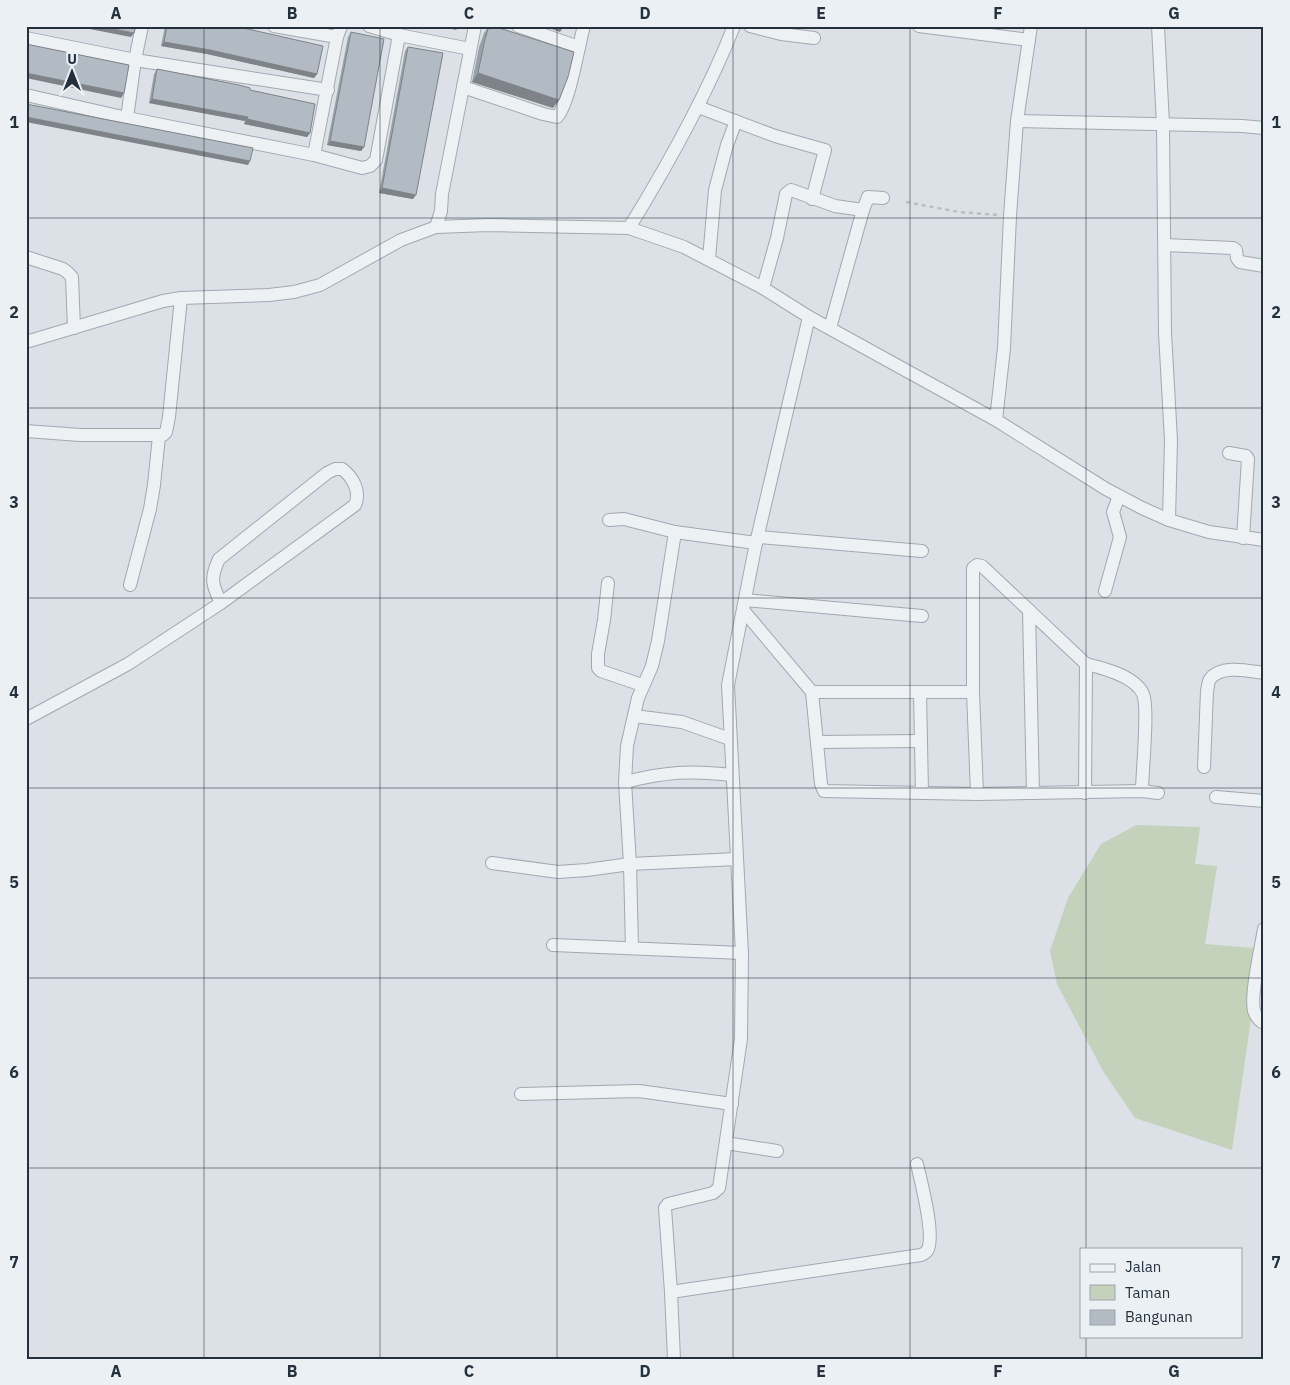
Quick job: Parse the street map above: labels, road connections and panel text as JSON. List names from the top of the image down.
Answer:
{
  "legend": ["Jalan", "Taman", "Bangunan"],
  "north": "top",
  "grid": {
    "columns": [
      "A",
      "B",
      "C",
      "D",
      "E",
      "F",
      "G"
    ],
    "rows": [
      "1",
      "2",
      "3",
      "4",
      "5",
      "6",
      "7"
    ]
  }
}
